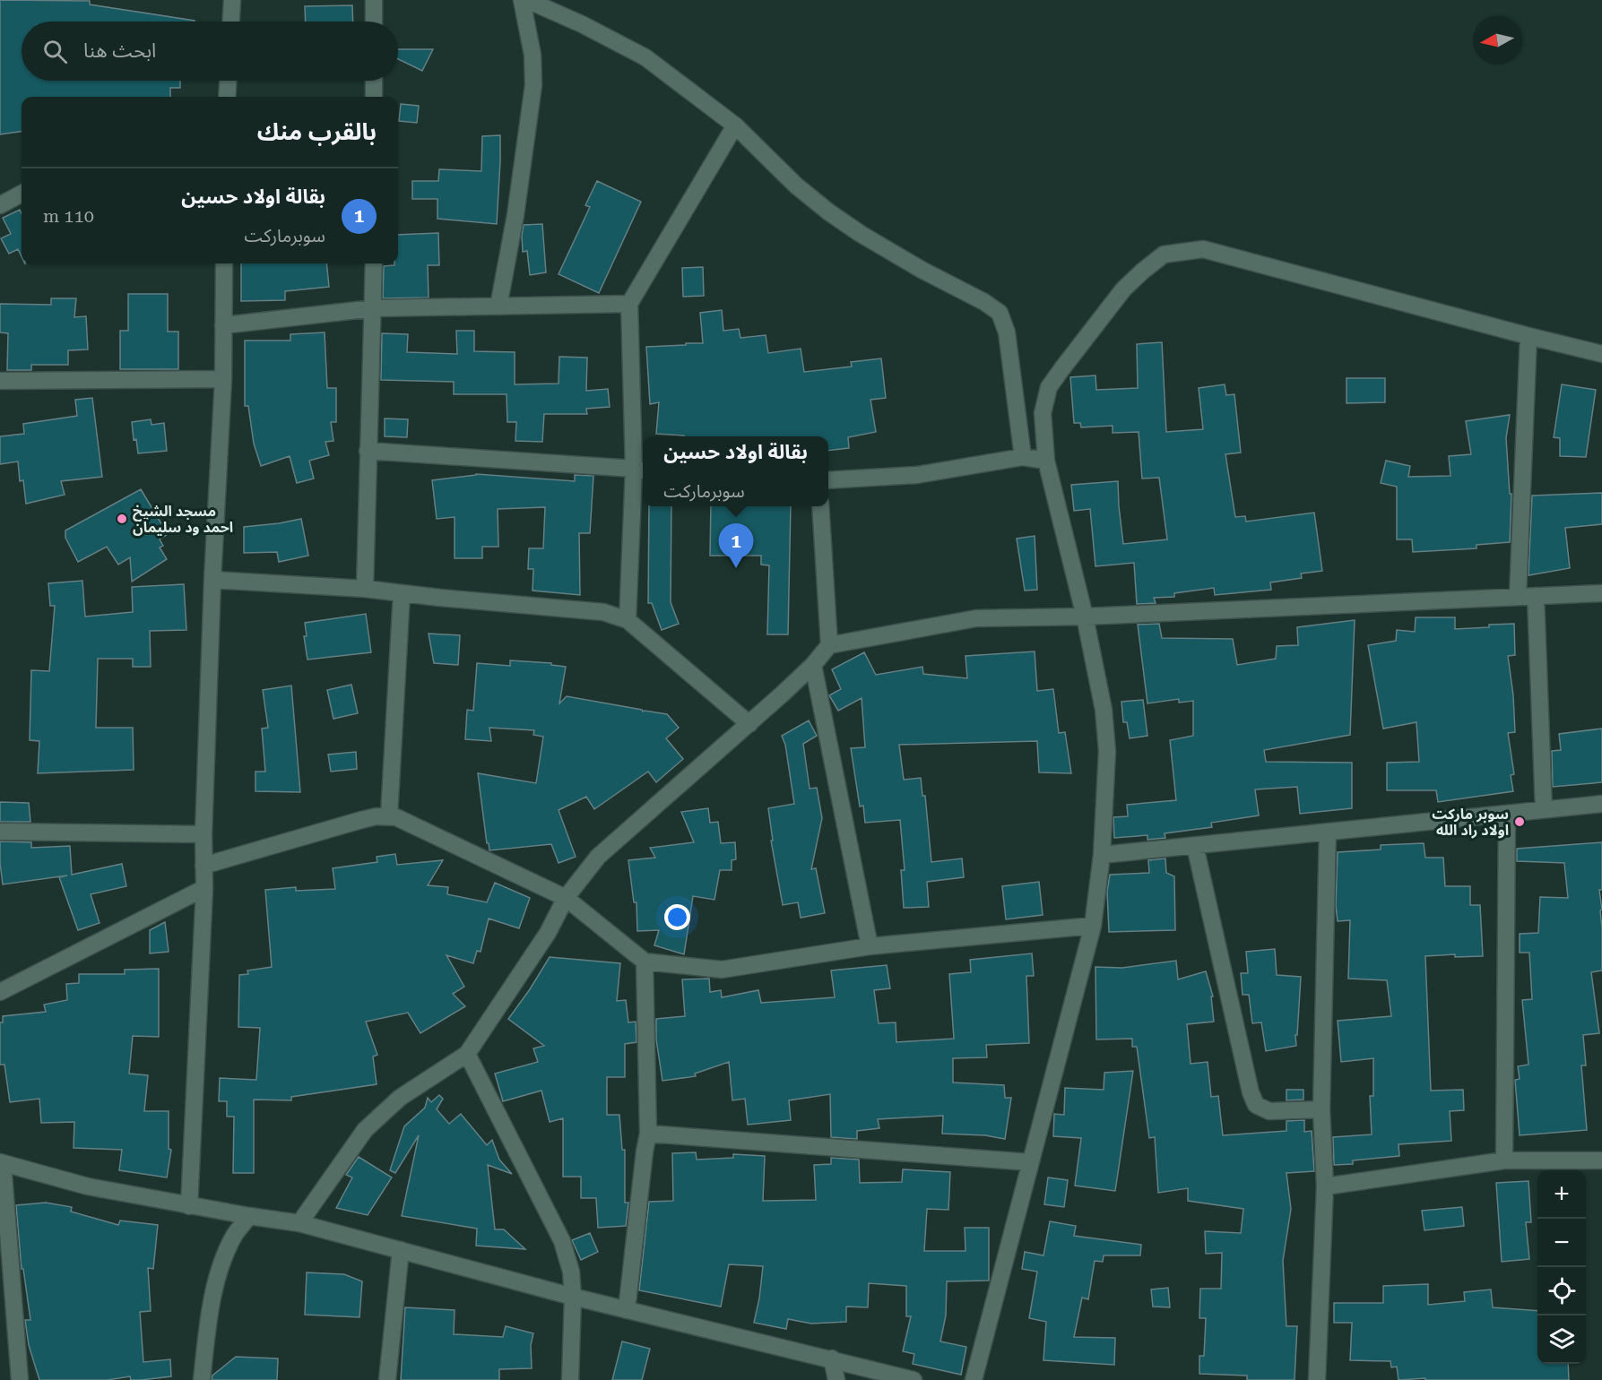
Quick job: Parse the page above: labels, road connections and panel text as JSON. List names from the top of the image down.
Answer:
{
  "places": ["مسجد الشيخ احمد ود سليمان", "سوبر ماركت اولاد راد الله"],
  "north": "left",
  "page": {
    "search": "ابحث هنا",
    "heading": "بالقرب منك",
    "list": [
      {
        "mark": "1",
        "name": "بقالة اولاد حسين",
        "note": "سوبرماركت",
        "value": "110 m"
      }
    ],
    "popup": ["بقالة اولاد حسين", "سوبرماركت"],
    "pins": "1",
    "map_buttons": ["+", "−"]
  }
}
